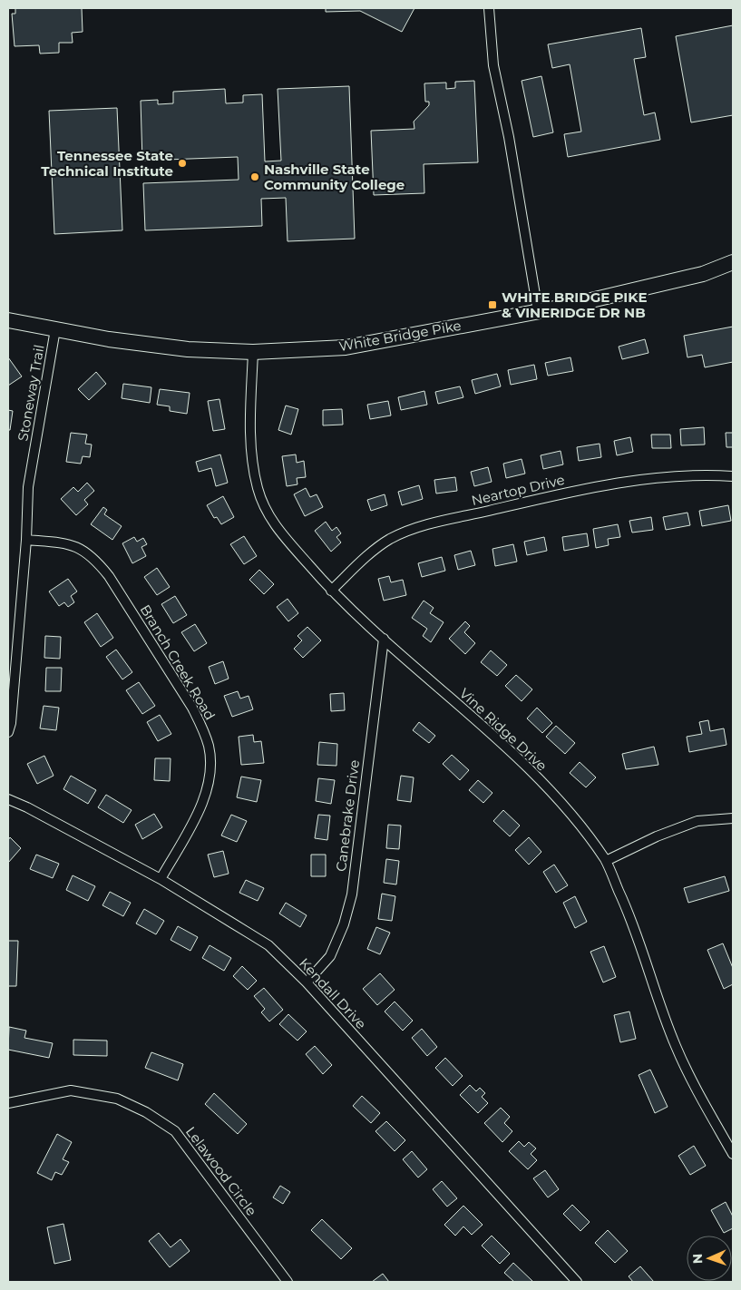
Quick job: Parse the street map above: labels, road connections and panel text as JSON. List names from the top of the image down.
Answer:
{
  "streets": {
    "main road": ["White Bridge Pike"],
    "street": [
      "Stoneway Trail",
      "Neartop Drive",
      "Branch Creek Road",
      "Vine Ridge Drive",
      "Canebrake Drive",
      "Kendall Drive",
      "Lelawood Circle"
    ]
  },
  "crossings": [
    ["White Bridge Pike", "Stoneway Trail"],
    ["White Bridge Pike", "Vine Ridge Drive"],
    ["Stoneway Trail", "Branch Creek Road"],
    ["Neartop Drive", "Vine Ridge Drive"],
    ["Branch Creek Road", "Kendall Drive"],
    ["Vine Ridge Drive", "Canebrake Drive"],
    ["Canebrake Drive", "Kendall Drive"]
  ],
  "places": {
    "other": ["Tennessee State Technical Institute", "Nashville State Community College"],
    "transit": ["WHITE BRIDGE PIKE & VINERIDGE DR NB"]
  },
  "north": "left"
}
